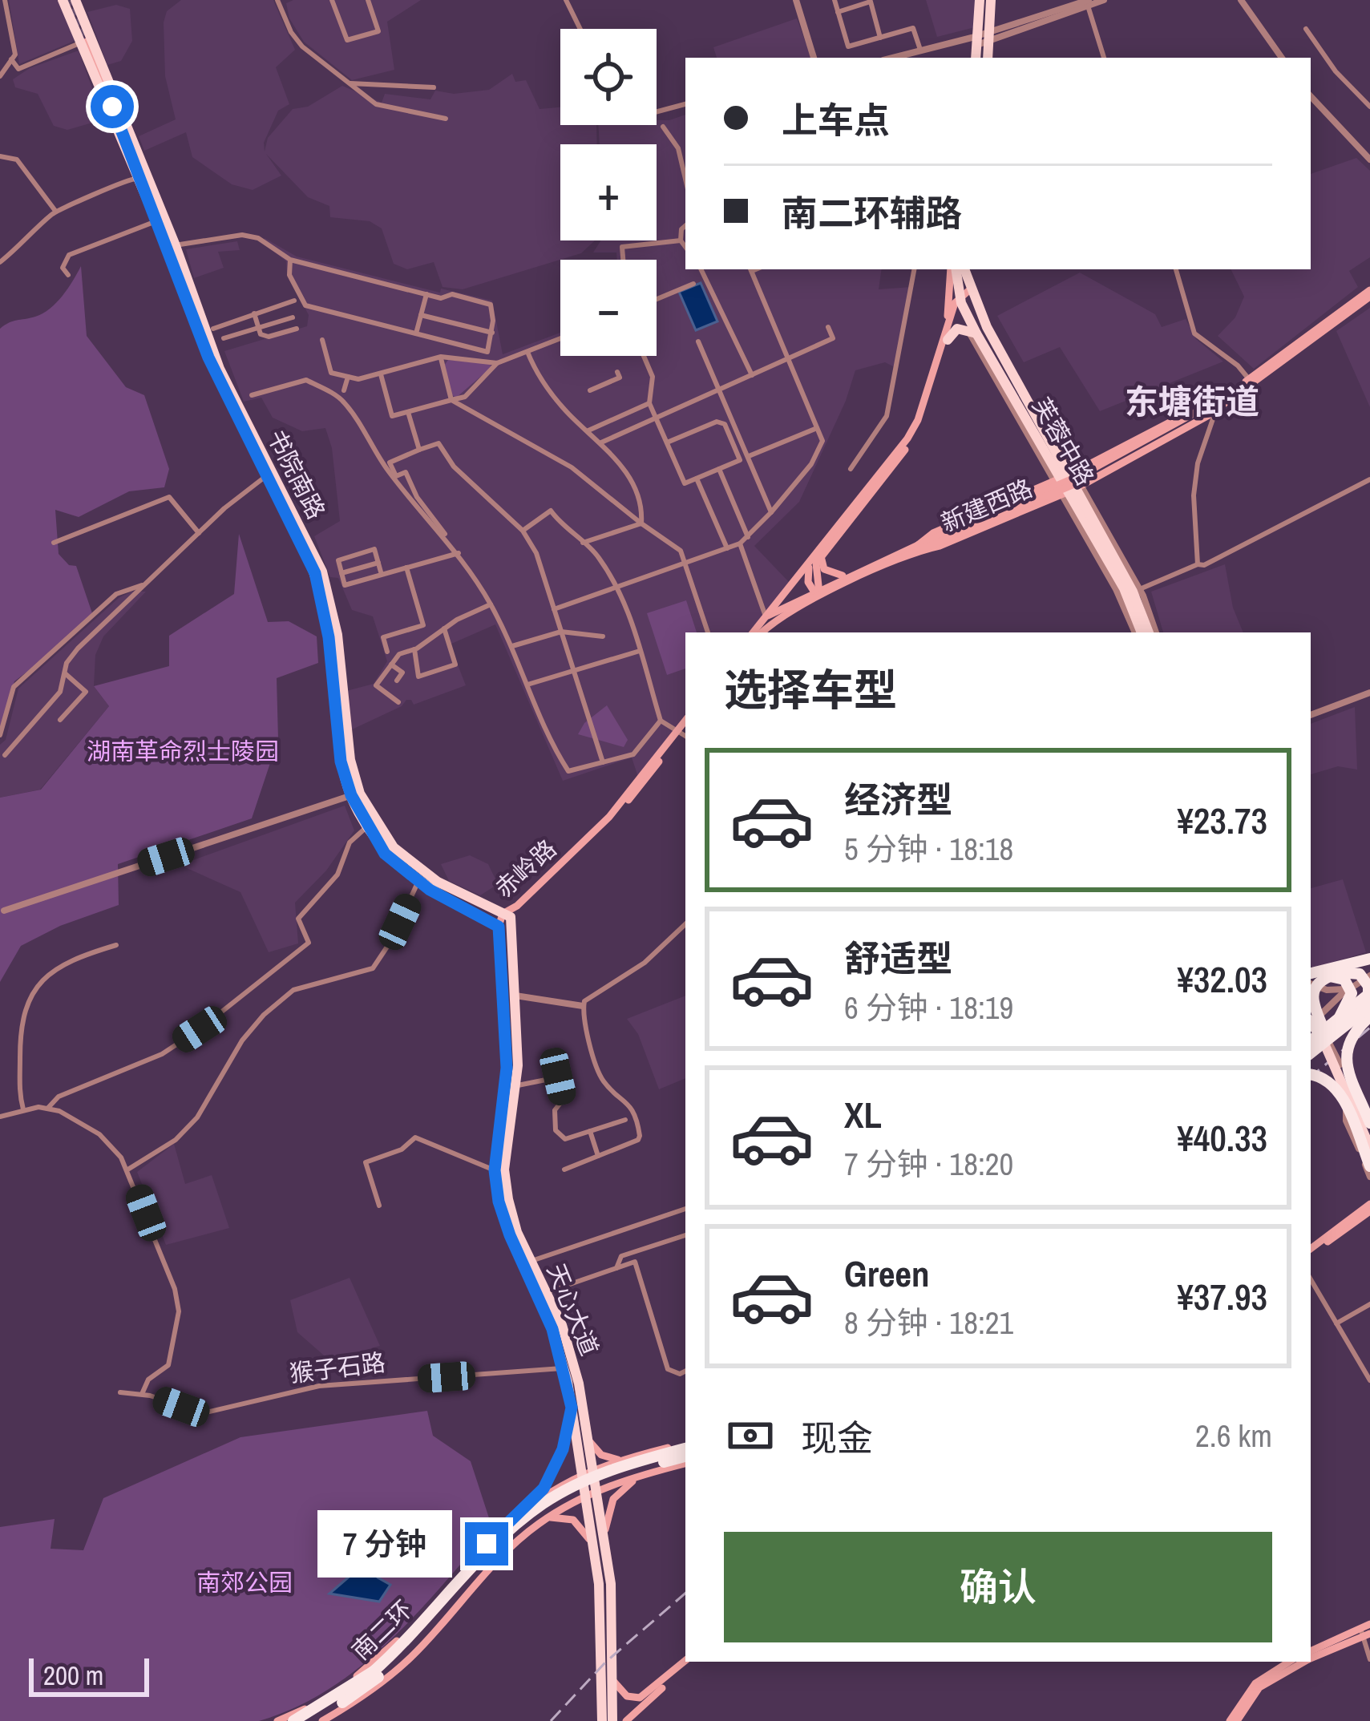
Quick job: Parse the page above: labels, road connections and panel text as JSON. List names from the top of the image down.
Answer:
{
  "streets": {
    "highway": ["南二环"],
    "main road": [
      "芙蓉中路",
      "书院南路",
      "新建西路",
      "赤岭路",
      "天心大道"
    ],
    "street": ["猴子石路"]
  },
  "crossings": [
    ["芙蓉中路", "新建西路"],
    ["书院南路", "赤岭路"],
    ["书院南路", "天心大道"],
    ["赤岭路", "天心大道"],
    ["天心大道", "猴子石路"]
  ],
  "districts": ["东塘街道"],
  "parks": ["湖南革命烈士陵园", "南郊公园"],
  "scale_bar": "200 m",
  "page": {
    "map_buttons": ["+", "−"],
    "banner": ["上车点", "南二环辅路"],
    "heading": "选择车型",
    "list": [
      {
        "name": "经济型",
        "note": "5 分钟 · 18:18",
        "value": "¥23.73"
      },
      {
        "name": "舒适型",
        "note": "6 分钟 · 18:19",
        "value": "¥32.03"
      },
      {
        "name": "XL",
        "note": "7 分钟 · 18:20",
        "value": "¥40.33"
      },
      {
        "name": "Green",
        "note": "8 分钟 · 18:21",
        "value": "¥37.93"
      }
    ],
    "pay": ["现金", "2.6 km"],
    "bubble": "7 分钟",
    "buttons": "确认",
    "scale": "200 m"
  }
}
